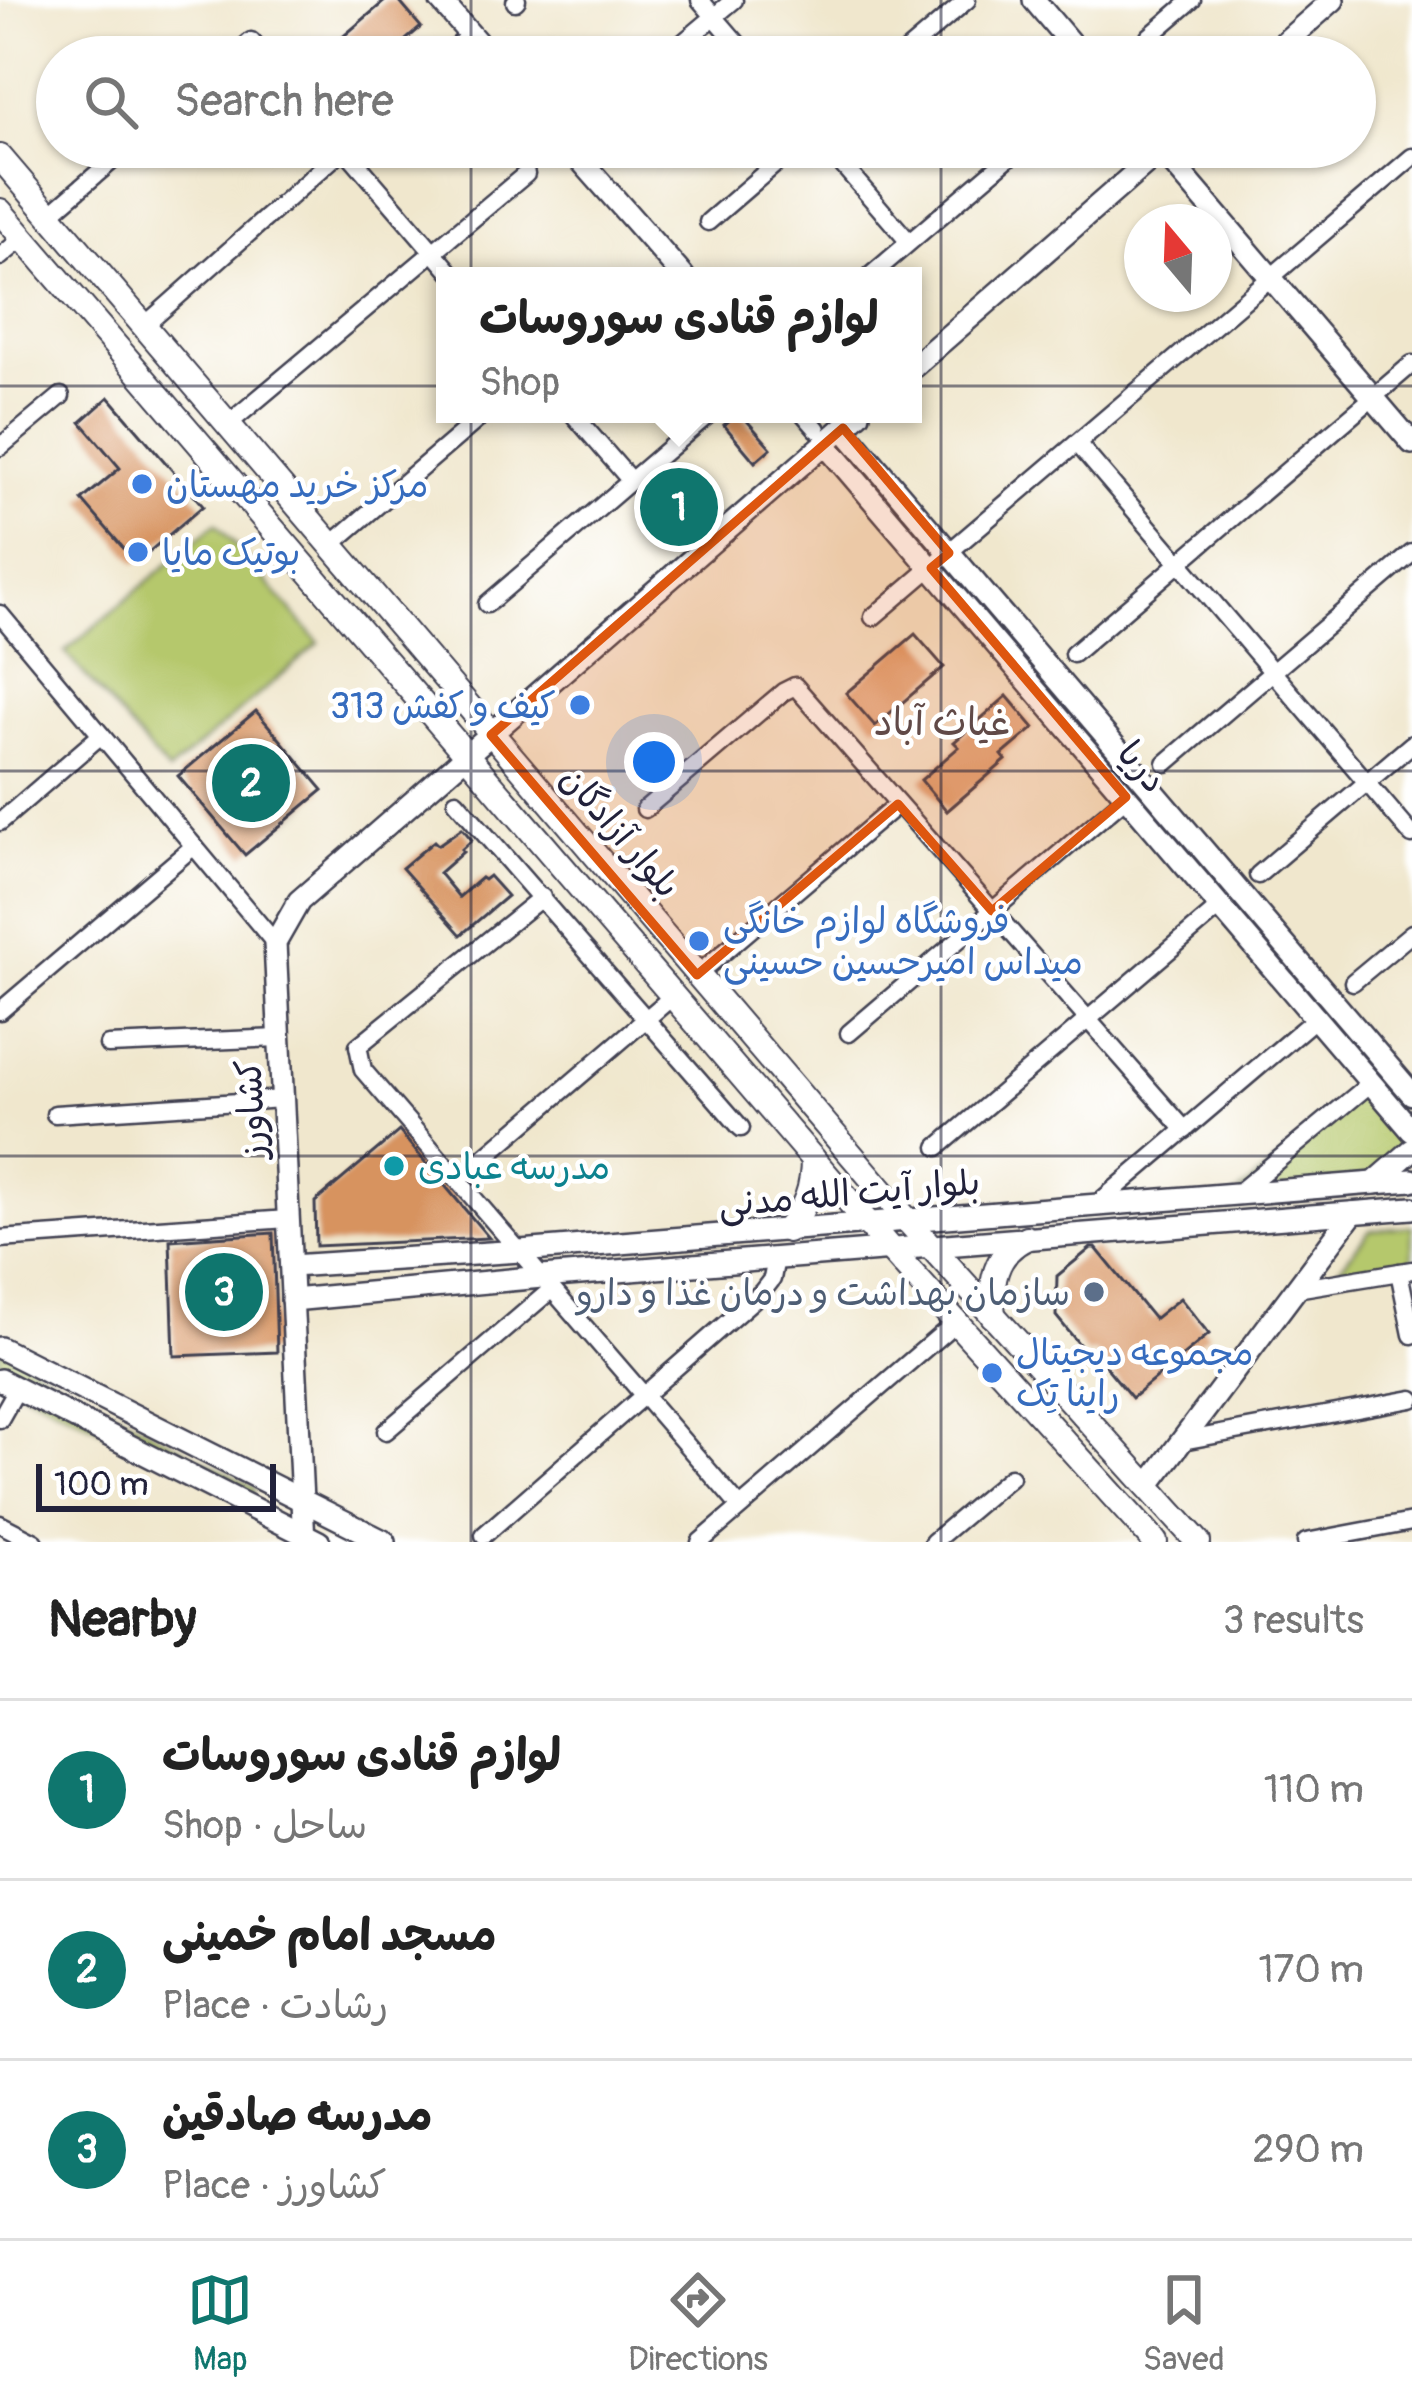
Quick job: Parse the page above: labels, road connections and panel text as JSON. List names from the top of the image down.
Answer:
{
  "streets": {
    "main road": ["بلوار آزادگان"],
    "street": ["دریا", "کشاورز", "بلوار آیت الله مدنی"]
  },
  "crossings": [
    ["بلوار آزادگان", "بلوار آیت الله مدنی"],
    ["کشاورز", "بلوار آیت الله مدنی"]
  ],
  "districts": ["غیاث آباد"],
  "places": [
    "مرکز خرید مهستان",
    "بوتیک مایا",
    "کیف و کفش 313",
    "فروشگاه لوازم خانگی میداس امیرحسین حسینی",
    "مدرسه عبادی",
    "سازمان بهداشت و درمان غذا و دارو",
    "مجموعه دیجیتال راینا تِک"
  ],
  "scale_bar": "100 m",
  "north": "top",
  "page": {
    "search": "Search here",
    "popup": ["لوازم قنادی سوروسات", "Shop"],
    "pins": ["1", "2", "3"],
    "scale": "100 m",
    "heading": ["Nearby", "3 results"],
    "list": [
      {
        "mark": "1",
        "name": "لوازم قنادی سوروسات",
        "note": "Shop · ساحل",
        "value": "110 m"
      },
      {
        "mark": "2",
        "name": "مسجد امام خمینی",
        "note": "Place · رشادت",
        "value": "170 m"
      },
      {
        "mark": "3",
        "name": "مدرسه صادقین",
        "note": "Place · کشاورز",
        "value": "290 m"
      }
    ],
    "nav": ["Map", "Directions", "Saved"]
  }
}
